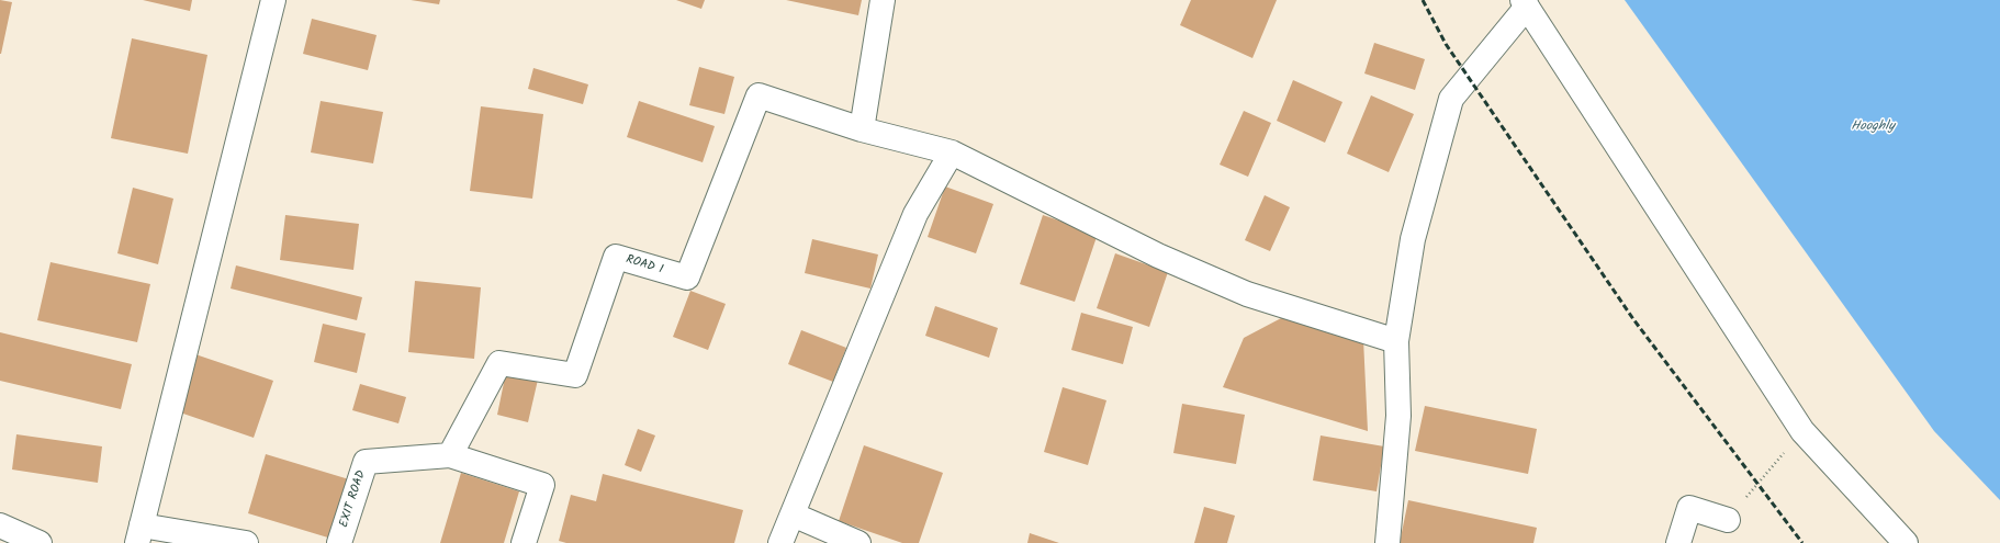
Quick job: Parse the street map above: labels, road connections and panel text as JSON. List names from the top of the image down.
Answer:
{
  "streets": {
    "street": ["ROAD 1", "EXIT ROAD"]
  },
  "crossings": [
    ["ROAD 1", "EXIT ROAD"]
  ],
  "water": ["Hooghly"]
}
